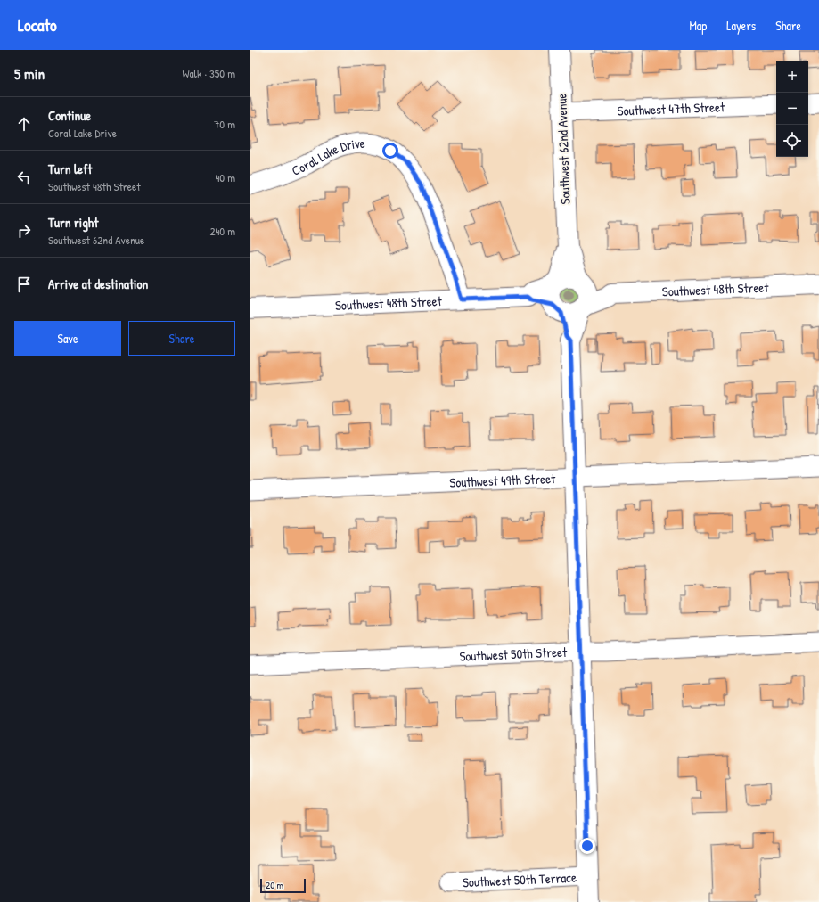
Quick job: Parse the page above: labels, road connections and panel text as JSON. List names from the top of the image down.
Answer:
{
  "streets": {
    "street": [
      "Southwest 47th Street",
      "Southwest 62nd Avenue",
      "Coral Lake Drive",
      "Southwest 48th Street",
      "Southwest 49th Street",
      "Southwest 50th Street",
      "Southwest 50th Terrace"
    ]
  },
  "crossings": [
    ["Southwest 47th Street", "Southwest 62nd Avenue"],
    ["Southwest 62nd Avenue", "Southwest 48th Street"],
    ["Southwest 62nd Avenue", "Southwest 49th Street"],
    ["Southwest 62nd Avenue", "Southwest 50th Street"],
    ["Southwest 62nd Avenue", "Southwest 50th Terrace"],
    ["Coral Lake Drive", "Southwest 48th Street"]
  ],
  "scale_bar": "20 m",
  "page": {
    "header": "Locato",
    "nav": ["Map", "Layers", "Share"],
    "heading": ["5 min", "Walk · 350 m"],
    "map_buttons": ["+", "−"],
    "list": [
      ["Continue", "Coral Lake Drive", "70 m"],
      ["Turn left", "Southwest 48th Street", "40 m"],
      ["Turn right", "Southwest 62nd Avenue", "240 m"],
      "Arrive at destination"
    ],
    "buttons": ["Save", "Share"],
    "scale": "20 m"
  }
}
